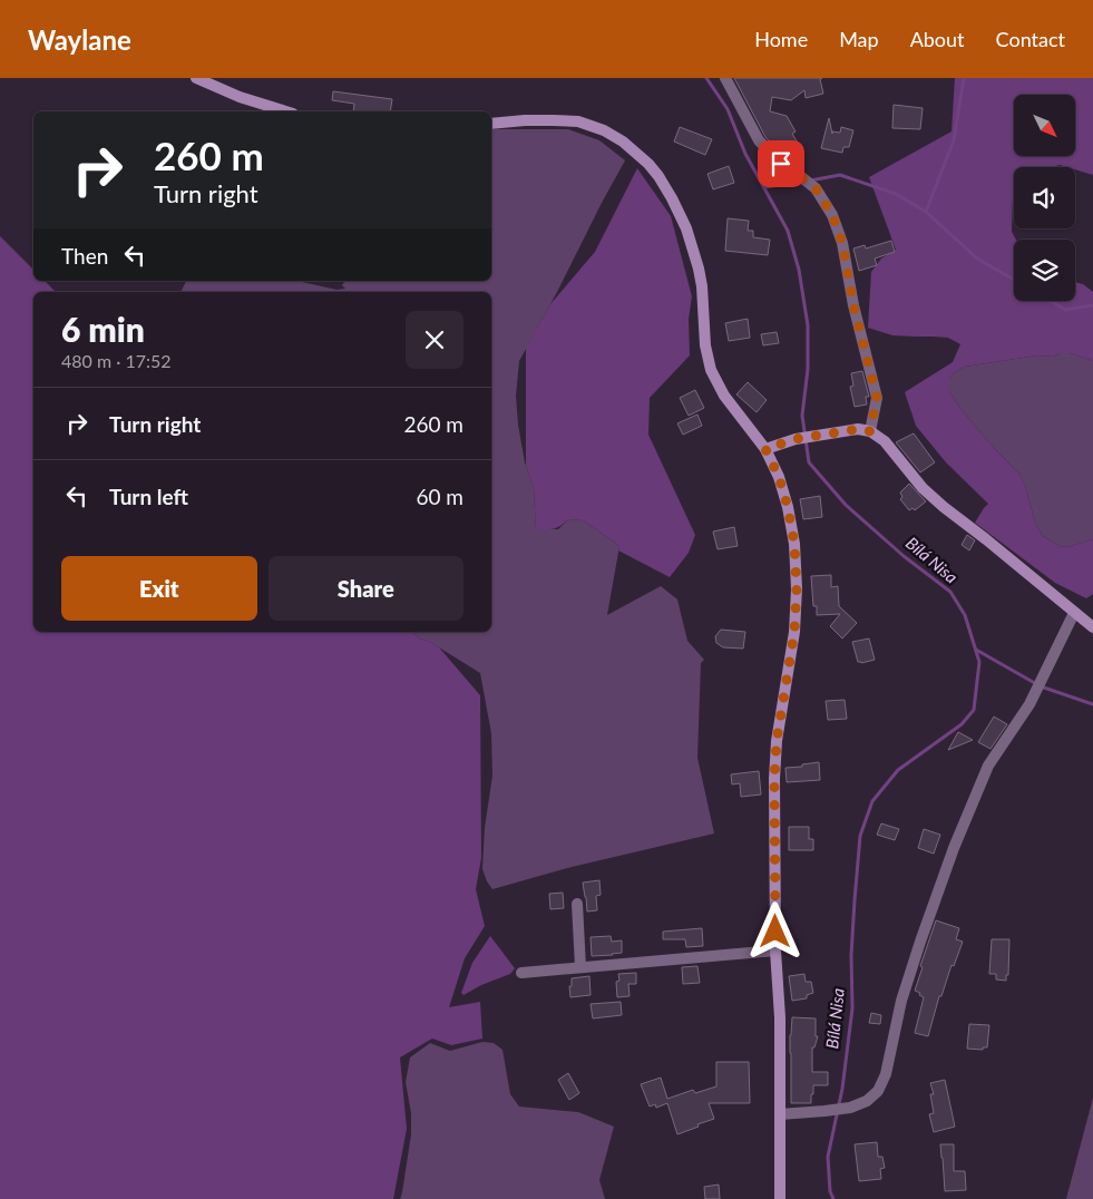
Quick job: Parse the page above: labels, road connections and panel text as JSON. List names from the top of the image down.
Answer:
{
  "water": ["Bílá Nisa"],
  "north": "bottom right",
  "page": {
    "header": "Waylane",
    "nav": [
      "Home",
      "Map",
      "About",
      "Contact"
    ],
    "turn": ["260 m", "Turn right"],
    "then": "Then",
    "heading": ["6 min", "480 m · 17:52"],
    "list": [
      {
        "name": "Turn right",
        "value": "260 m"
      },
      {
        "name": "Turn left",
        "value": "60 m"
      }
    ],
    "buttons": ["Exit", "Share"]
  }
}
